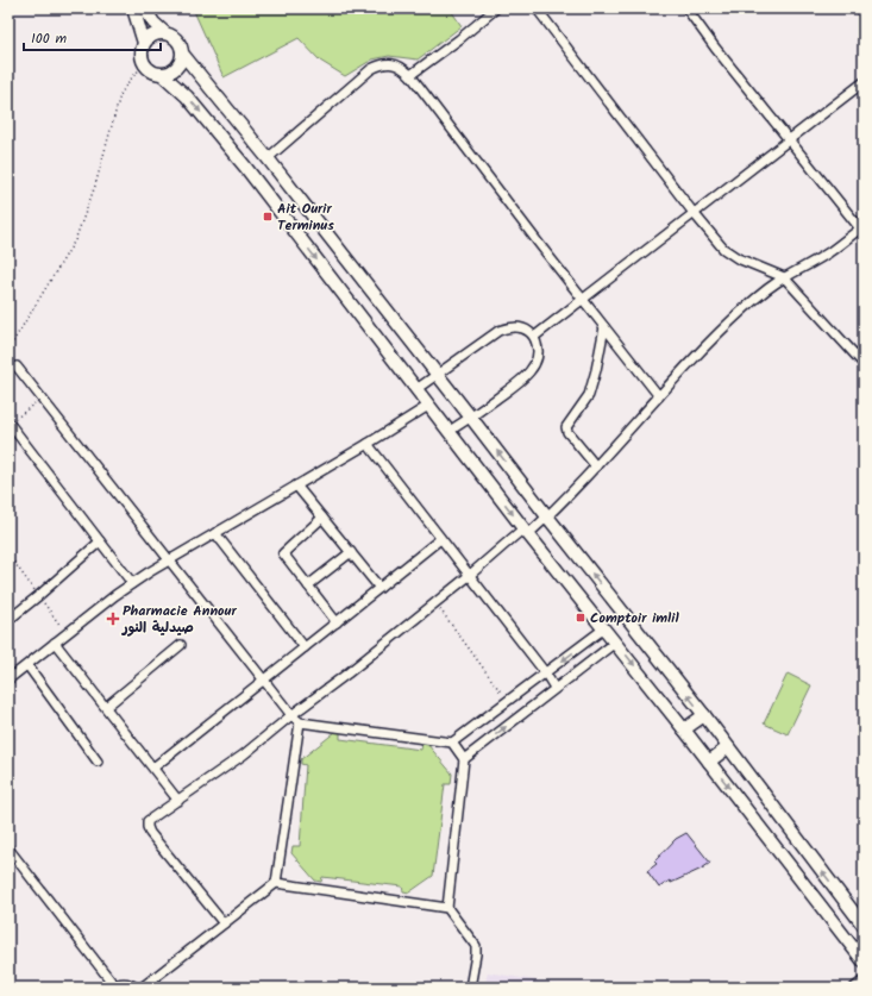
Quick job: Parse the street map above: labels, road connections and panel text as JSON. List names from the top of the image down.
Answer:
{
  "places": {
    "transit": ["Ait Ourir Terminus", "Comptoir imlil"],
    "health": ["Pharmacie Annour صيدلية النور"]
  },
  "scale_bar": "100 m"
}
